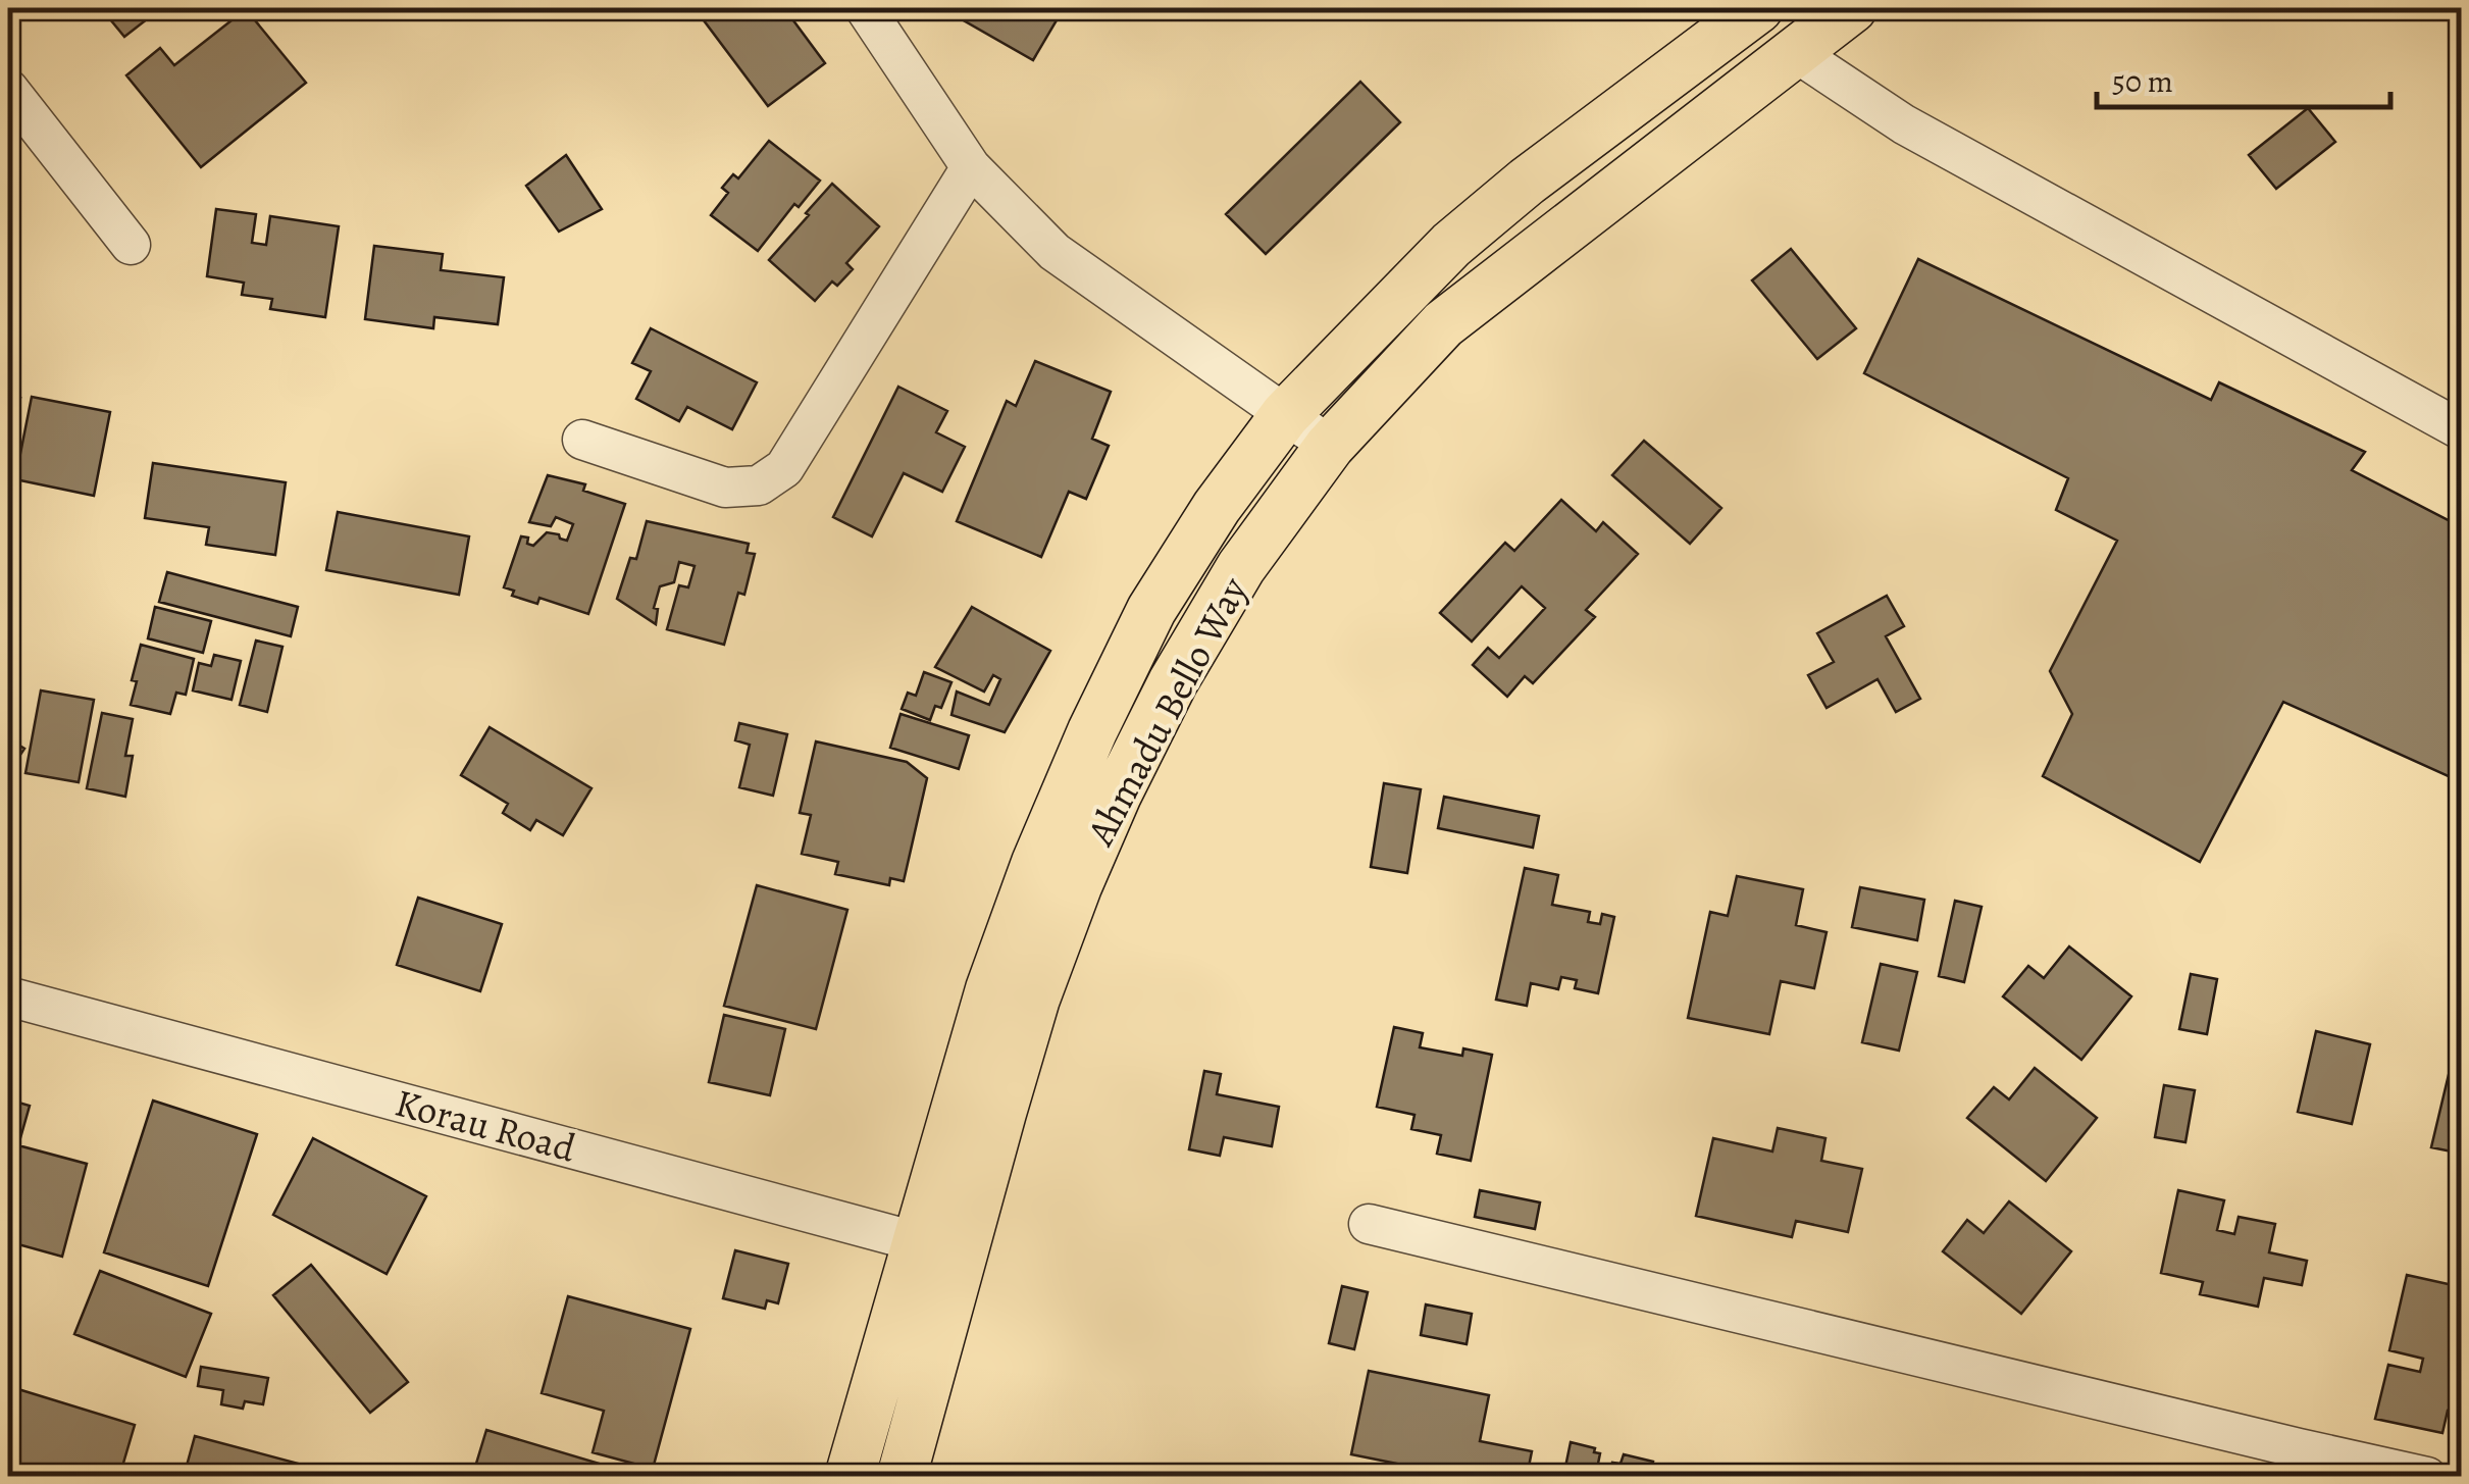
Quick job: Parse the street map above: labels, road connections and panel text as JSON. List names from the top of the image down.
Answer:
{
  "streets": {
    "main road": ["Ahmadu Bello Way"],
    "street": ["Korau Road"]
  },
  "crossings": [
    ["Ahmadu Bello Way", "Korau Road"]
  ],
  "scale_bar": "50 m"
}
